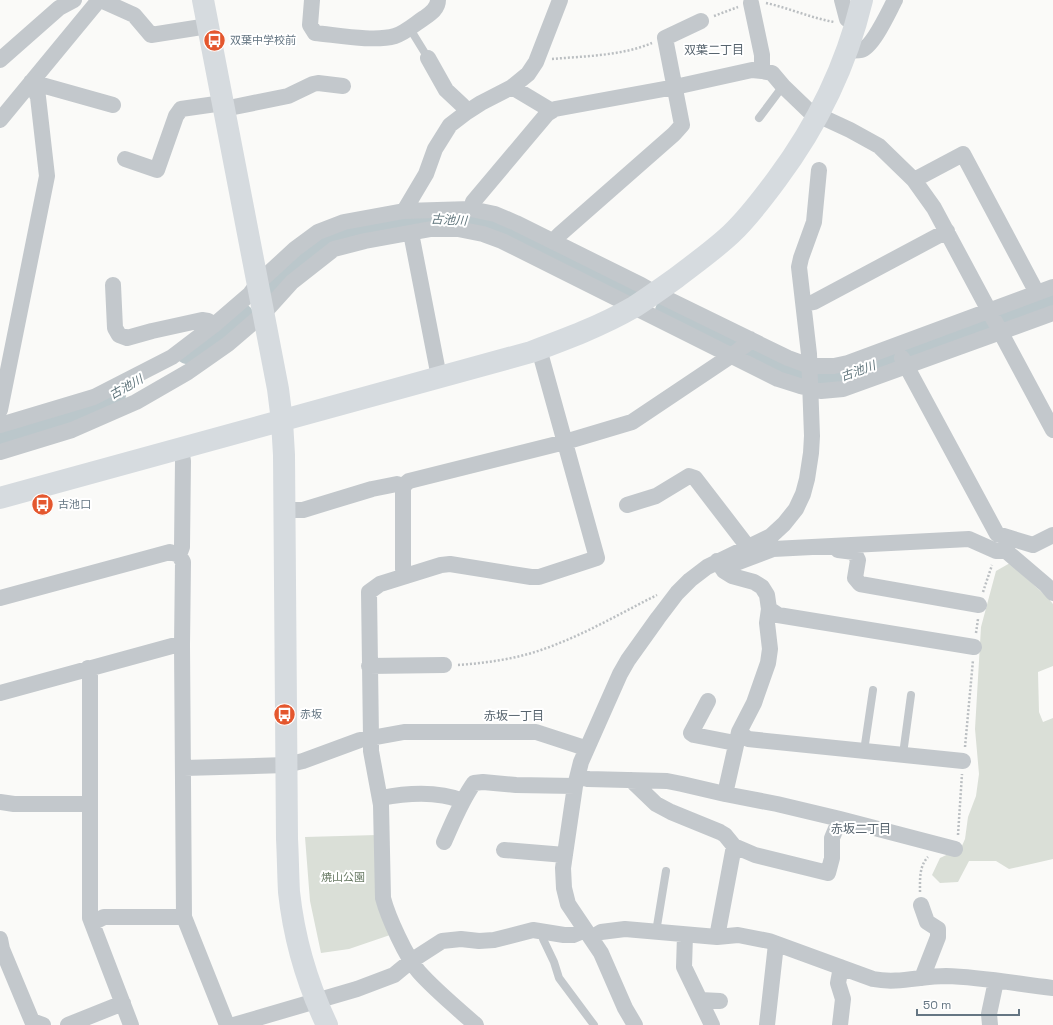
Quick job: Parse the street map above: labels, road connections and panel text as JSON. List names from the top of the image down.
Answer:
{
  "districts": ["双葉二丁目", "赤坂一丁目", "赤坂二丁目"],
  "water": ["古池川"],
  "parks": ["焼山公園"],
  "places": {
    "bus stop": ["双葉中学校前", "古池口", "赤坂"]
  },
  "scale_bar": "50 m"
}
